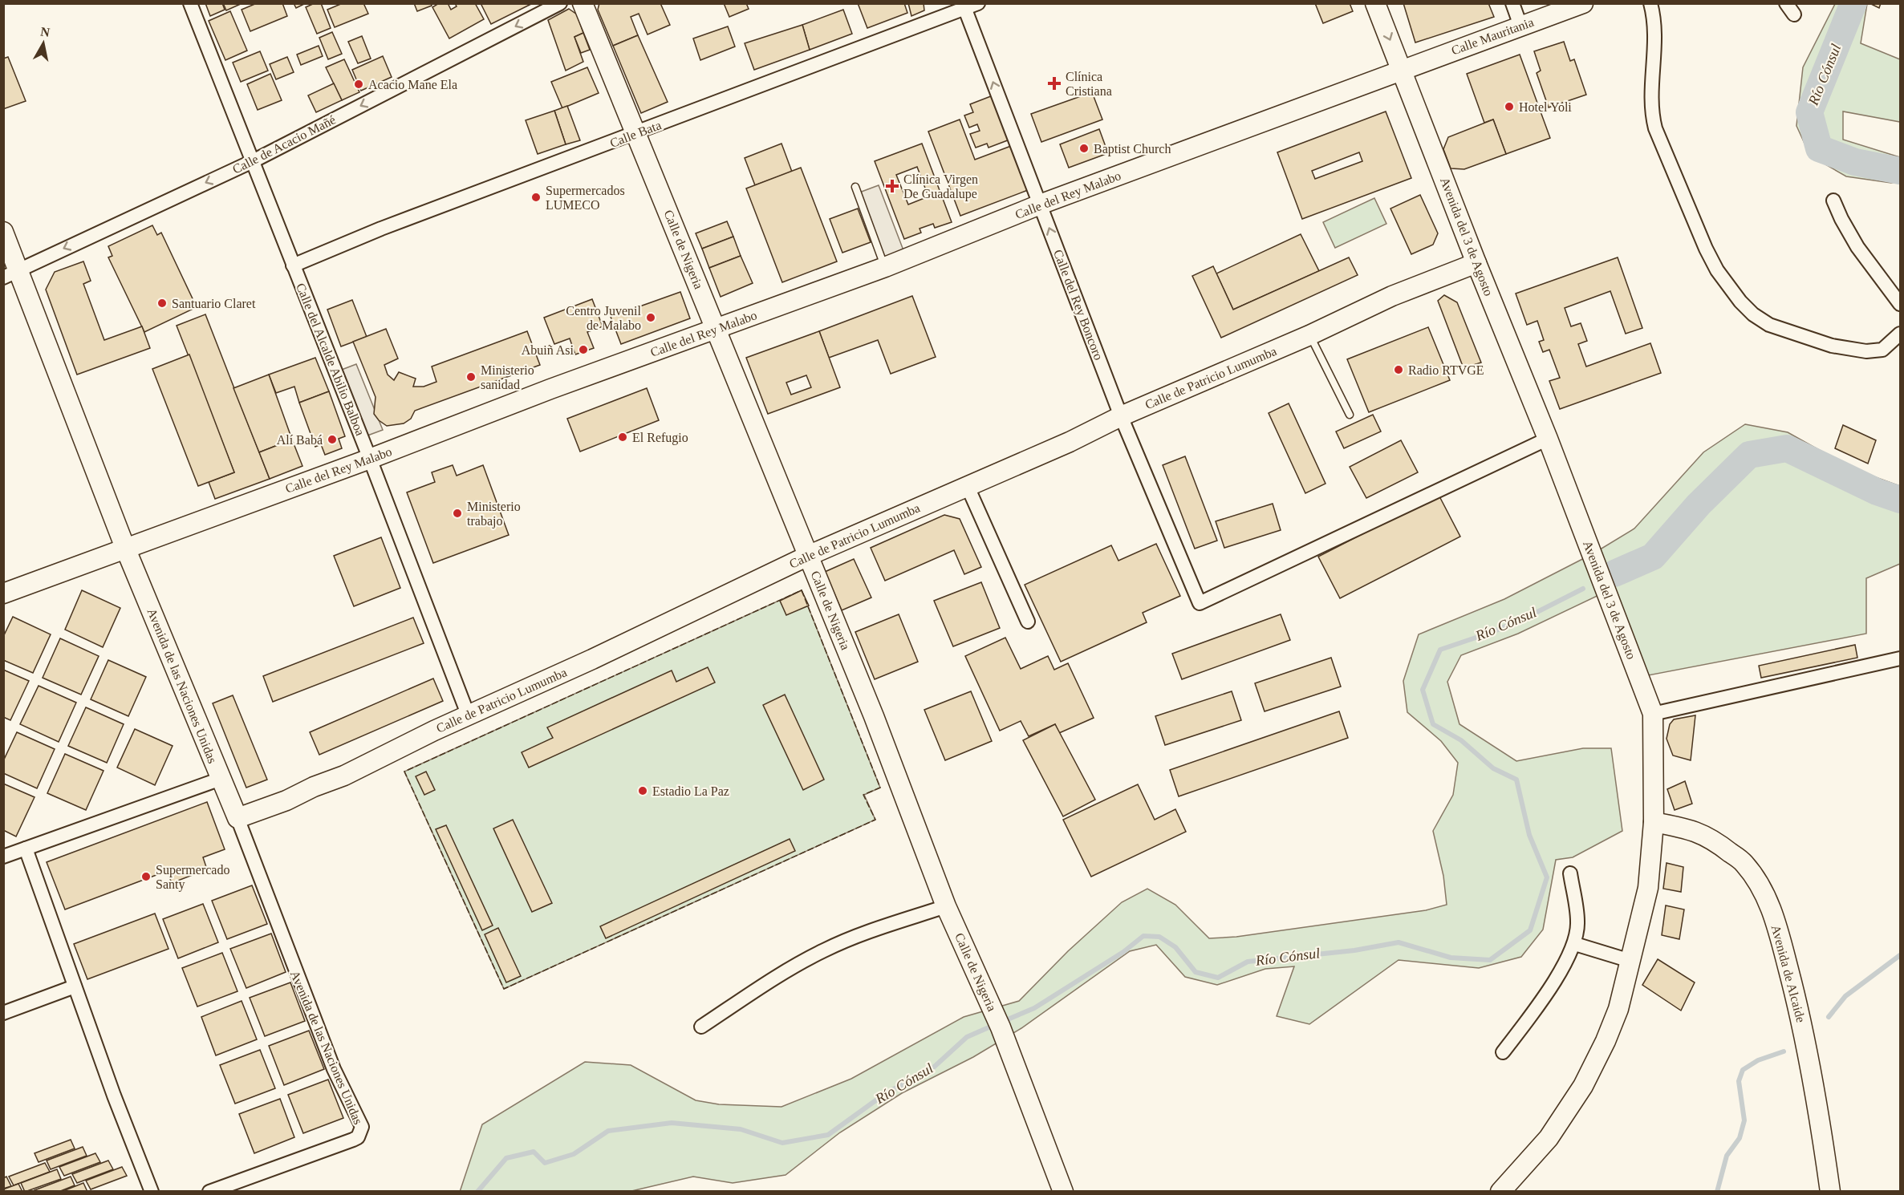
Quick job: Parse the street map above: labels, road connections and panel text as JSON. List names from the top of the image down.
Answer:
{
  "streets": {
    "main road": [
      "Calle Mauritania",
      "Calle del Rey Malabo",
      "Avenida del 3 de Agosto",
      "Calle de Nigeria",
      "Calle de Patricio Lumumba",
      "Avenida de las Naciones Unidas",
      "Avenida de Alcaide"
    ],
    "street": [
      "Calle Bata",
      "Calle de Acacio Mañé",
      "Calle del Rey Boncoro",
      "Calle del Alcalde Abilio Balboa"
    ]
  },
  "crossings": [
    ["Calle Mauritania", "Calle del Rey Malabo"],
    ["Calle Mauritania", "Avenida del 3 de Agosto"],
    ["Calle Bata", "Calle de Nigeria"],
    ["Calle Bata", "Calle del Rey Boncoro"],
    ["Calle Bata", "Calle del Alcalde Abilio Balboa"],
    ["Calle de Acacio Mañé", "Calle del Alcalde Abilio Balboa"],
    ["Calle de Acacio Mañé", "Avenida de las Naciones Unidas"],
    ["Calle del Rey Malabo", "Avenida del 3 de Agosto"],
    ["Calle del Rey Malabo", "Calle de Nigeria"],
    ["Calle del Rey Malabo", "Calle del Rey Boncoro"],
    ["Calle del Rey Malabo", "Calle del Alcalde Abilio Balboa"],
    ["Calle del Rey Malabo", "Avenida de las Naciones Unidas"],
    ["Avenida del 3 de Agosto", "Calle del Rey Boncoro"],
    ["Avenida del 3 de Agosto", "Calle de Patricio Lumumba"],
    ["Avenida del 3 de Agosto", "Avenida de Alcaide"],
    ["Calle de Nigeria", "Calle de Patricio Lumumba"],
    ["Calle del Rey Boncoro", "Calle de Patricio Lumumba"],
    ["Calle del Alcalde Abilio Balboa", "Calle de Patricio Lumumba"],
    ["Calle de Patricio Lumumba", "Avenida de las Naciones Unidas"]
  ],
  "one_way": ["Calle de Acacio Mañé", "Calle del Rey Boncoro"],
  "water": ["Río Cónsul"],
  "places": {
    "health": ["Clínica Cristiana", "Clínica Virgen De Guadalupe"],
    "other": [
      "Acacio Mane Ela",
      "Hotel Yoli",
      "Baptist Church",
      "Supermercados LUMECO",
      "Santuario Claret",
      "Centro Juvenil de Malabo",
      "Abuiñ Asi",
      "Radio RTVGE",
      "Ministerio sanidad",
      "El Refugio",
      "Alí Babá",
      "Ministerio trabajo",
      "Estadio La Paz",
      "Supermercado Santy"
    ]
  },
  "north": "top"
}
